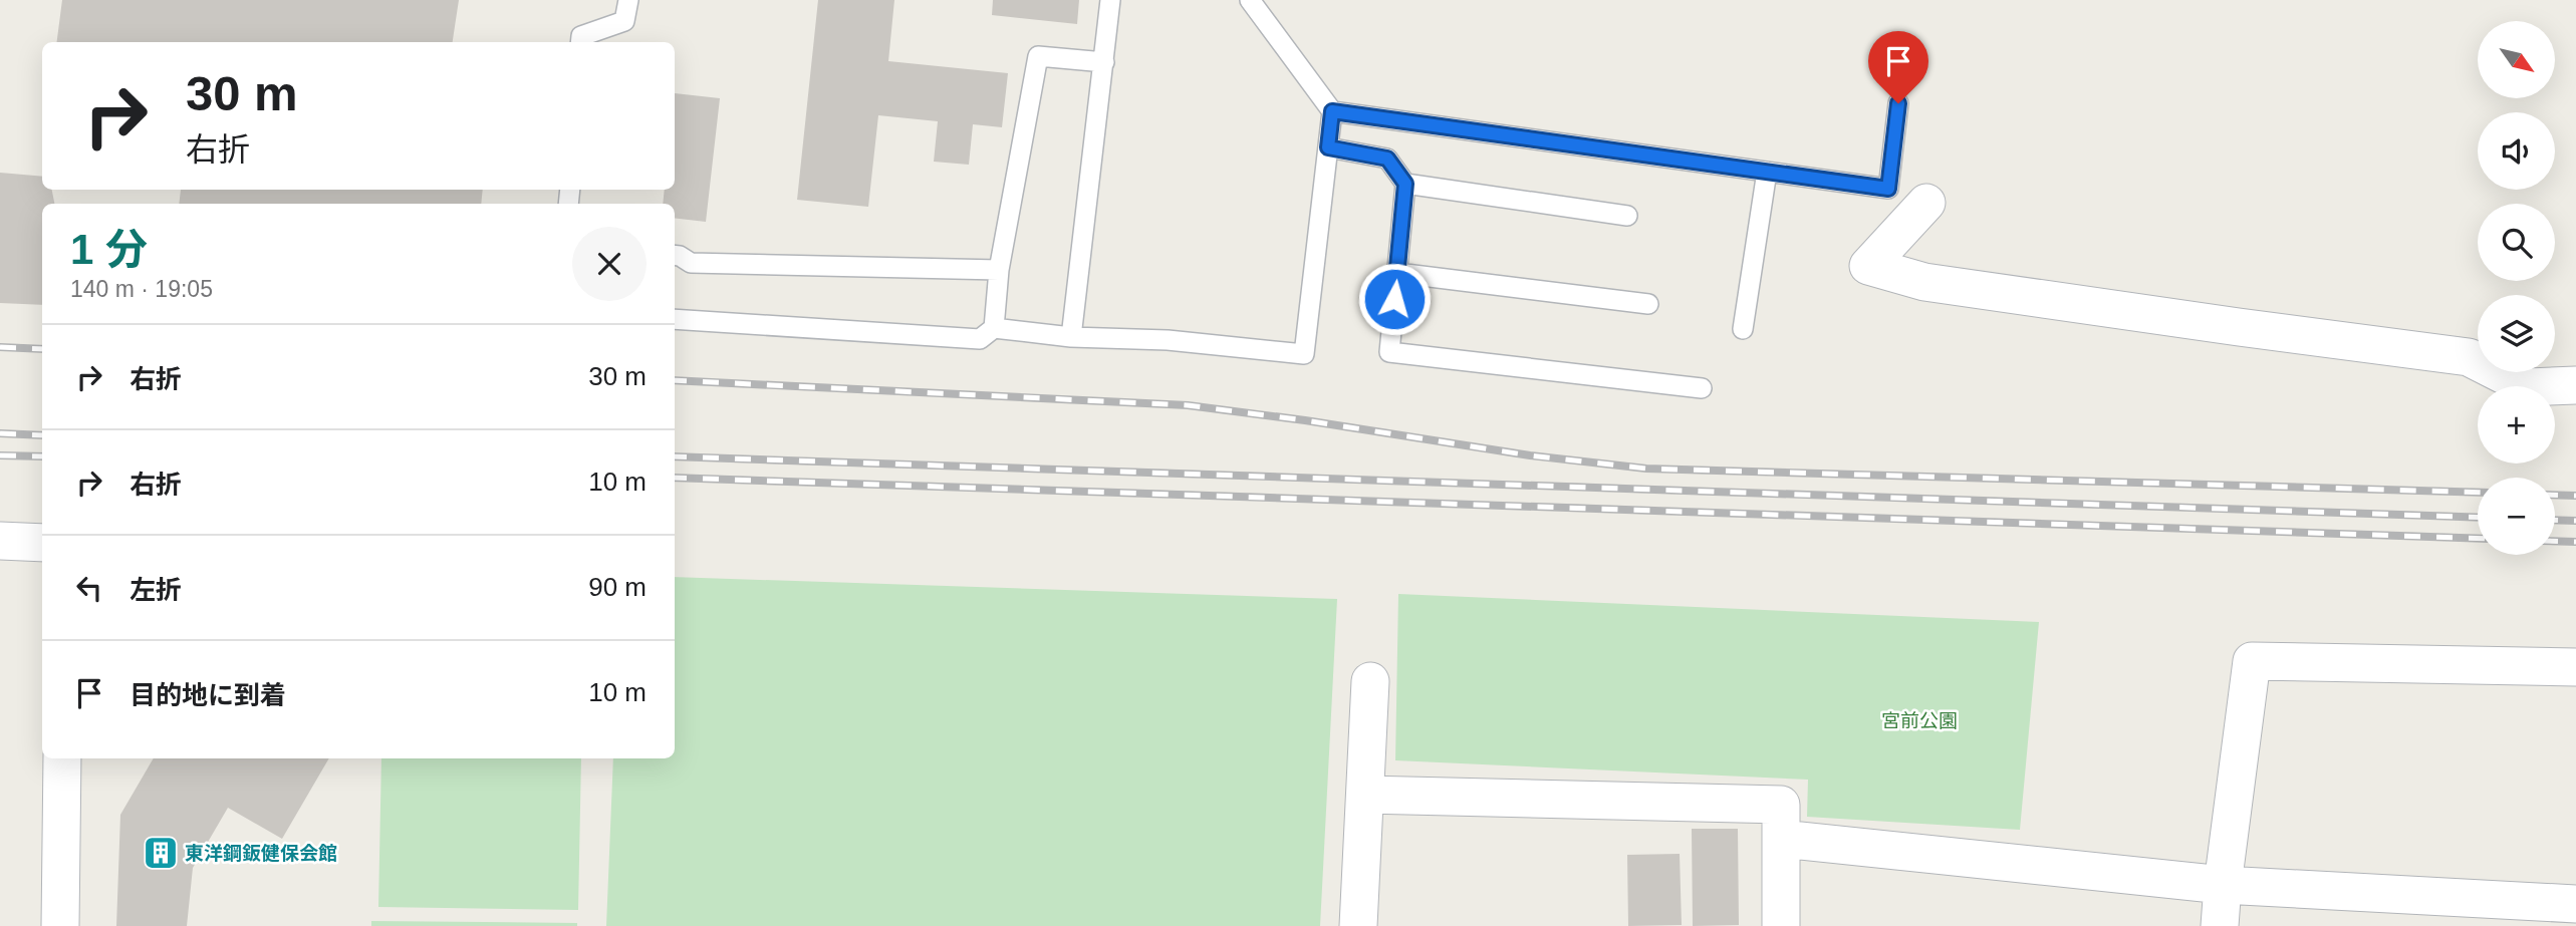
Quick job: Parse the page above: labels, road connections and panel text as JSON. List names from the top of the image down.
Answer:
{
  "parks": ["宮前公園"],
  "places": {
    "building": ["東洋鋼鈑健保会館"]
  },
  "north": "bottom right",
  "page": {
    "map_buttons": ["+", "−"],
    "turn": ["30 m", "右折"],
    "heading": ["1 分", "140 m · 19:05"],
    "list": [
      {
        "name": "右折",
        "value": "30 m"
      },
      {
        "name": "右折",
        "value": "10 m"
      },
      {
        "name": "左折",
        "value": "90 m"
      },
      {
        "name": "目的地に到着",
        "value": "10 m"
      }
    ]
  }
}
